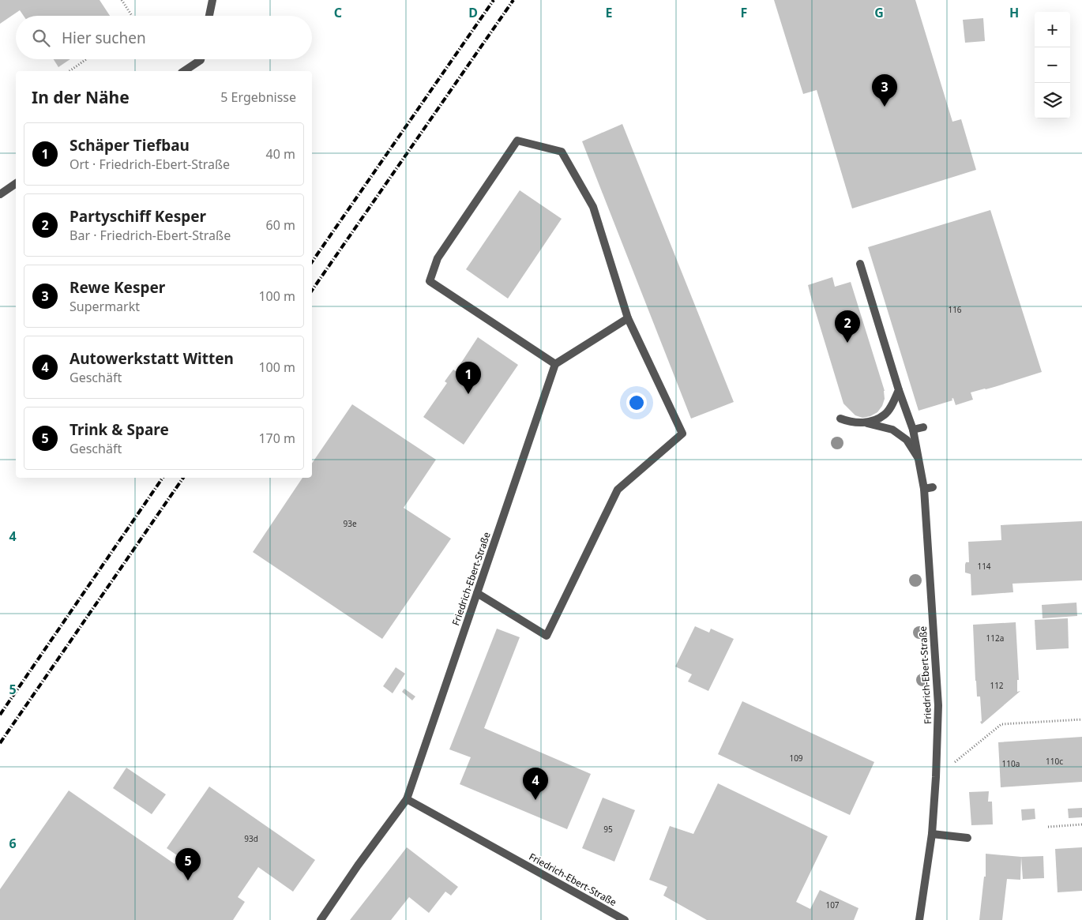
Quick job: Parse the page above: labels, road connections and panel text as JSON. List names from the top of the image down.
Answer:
{
  "streets": {
    "street": ["Friedrich-Ebert-Straße"]
  },
  "house_numbers": [
    "116",
    "93e",
    "114",
    "112a",
    "112",
    "109",
    "110c",
    "110a",
    "95",
    "93d",
    "107"
  ],
  "page": {
    "map_buttons": ["+", "−"],
    "search": "Hier suchen",
    "heading": ["In der Nähe", "5 Ergebnisse"],
    "pins": [
      "3",
      "2",
      "1",
      "4",
      "5"
    ],
    "list": [
      {
        "mark": "1",
        "name": "Schäper Tiefbau",
        "note": "Ort · Friedrich-Ebert-Straße",
        "value": "40 m"
      },
      {
        "mark": "2",
        "name": "Partyschiff Kesper",
        "note": "Bar · Friedrich-Ebert-Straße",
        "value": "60 m"
      },
      {
        "mark": "3",
        "name": "Rewe Kesper",
        "note": "Supermarkt",
        "value": "100 m"
      },
      {
        "mark": "4",
        "name": "Autowerkstatt Witten",
        "note": "Geschäft",
        "value": "100 m"
      },
      {
        "mark": "5",
        "name": "Trink & Spare",
        "note": "Geschäft",
        "value": "170 m"
      }
    ]
  },
  "grid": {
    "columns": [
      "C",
      "D",
      "E",
      "F",
      "G",
      "H"
    ],
    "rows": ["4", "5", "6"]
  }
}
